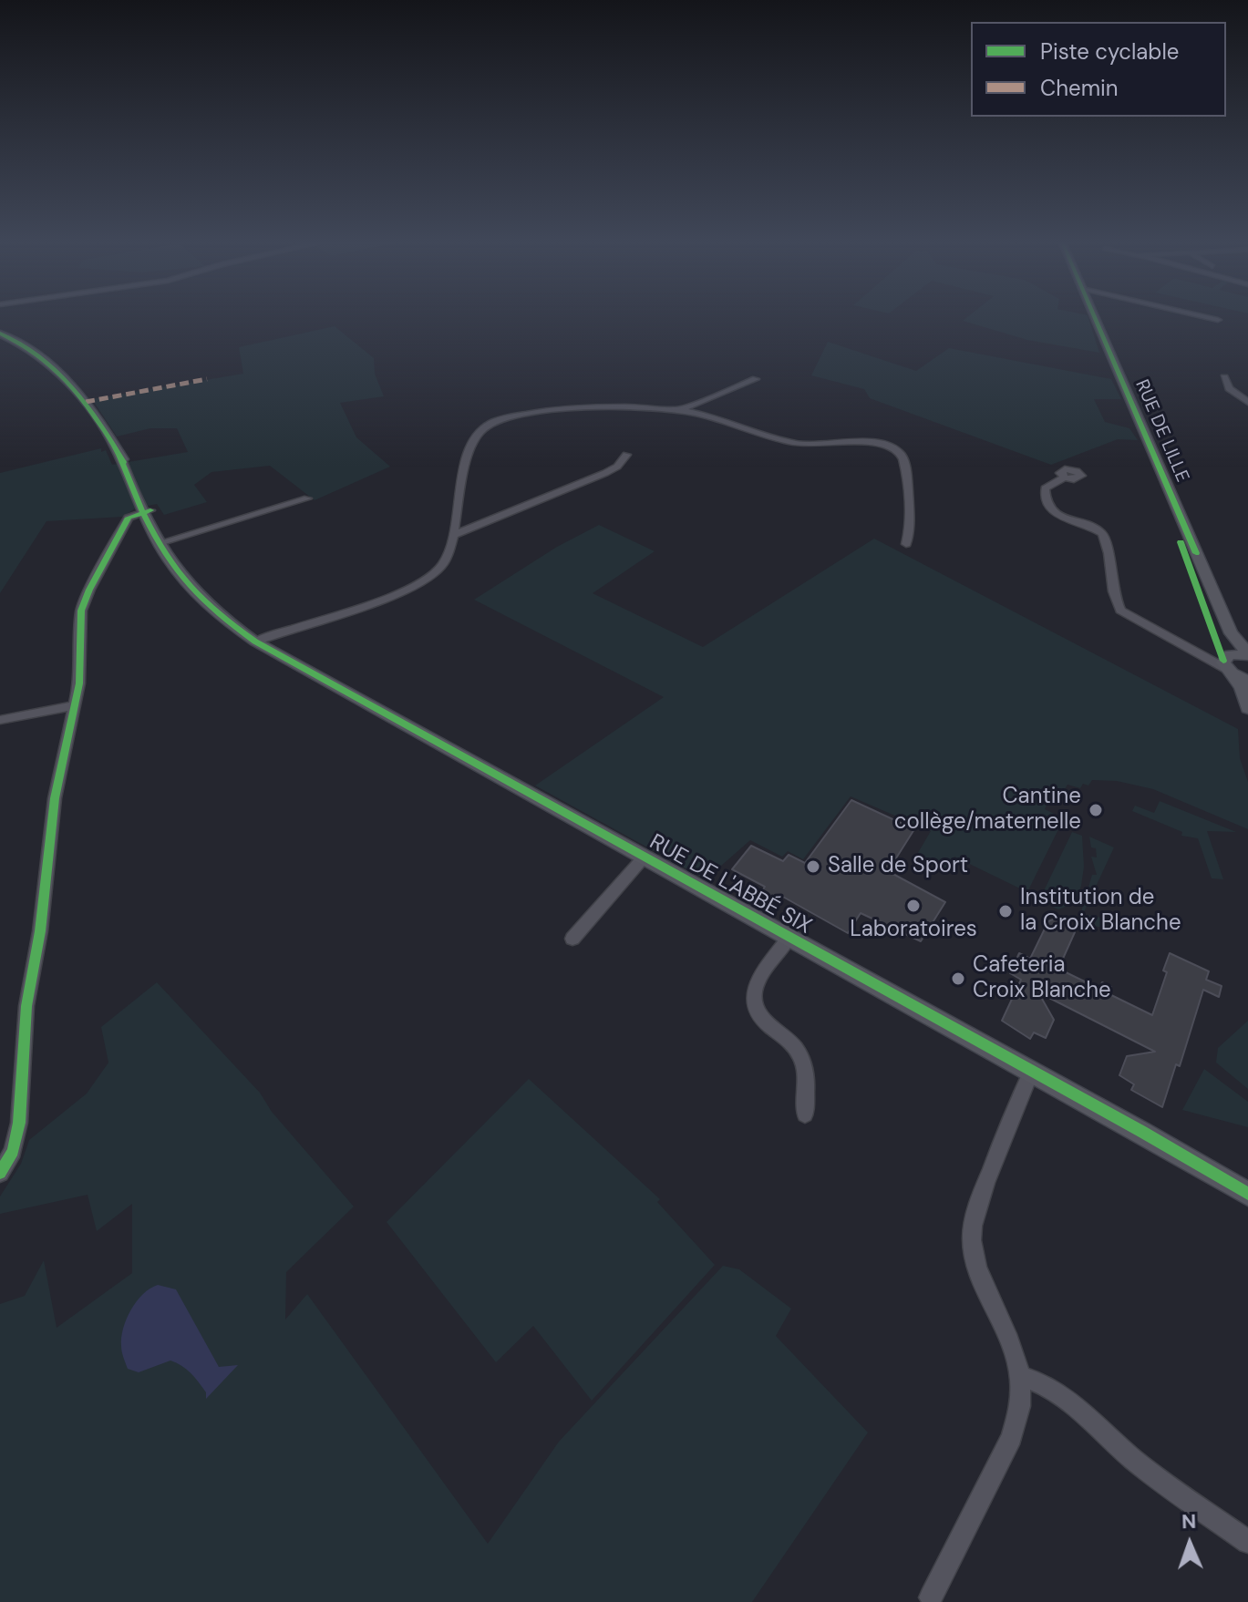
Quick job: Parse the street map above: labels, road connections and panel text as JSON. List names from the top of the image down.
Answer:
{
  "streets": {
    "main road": ["RUE DE LILLE", "RUE DE L'ABBÉ SIX"]
  },
  "places": [
    "Cantine collège/maternelle",
    "Salle de Sport",
    "Laboratoires",
    "Institution de la Croix Blanche",
    "Cafeteria Croix Blanche"
  ],
  "legend": ["Piste cyclable", "Chemin"],
  "north": "top"
}
